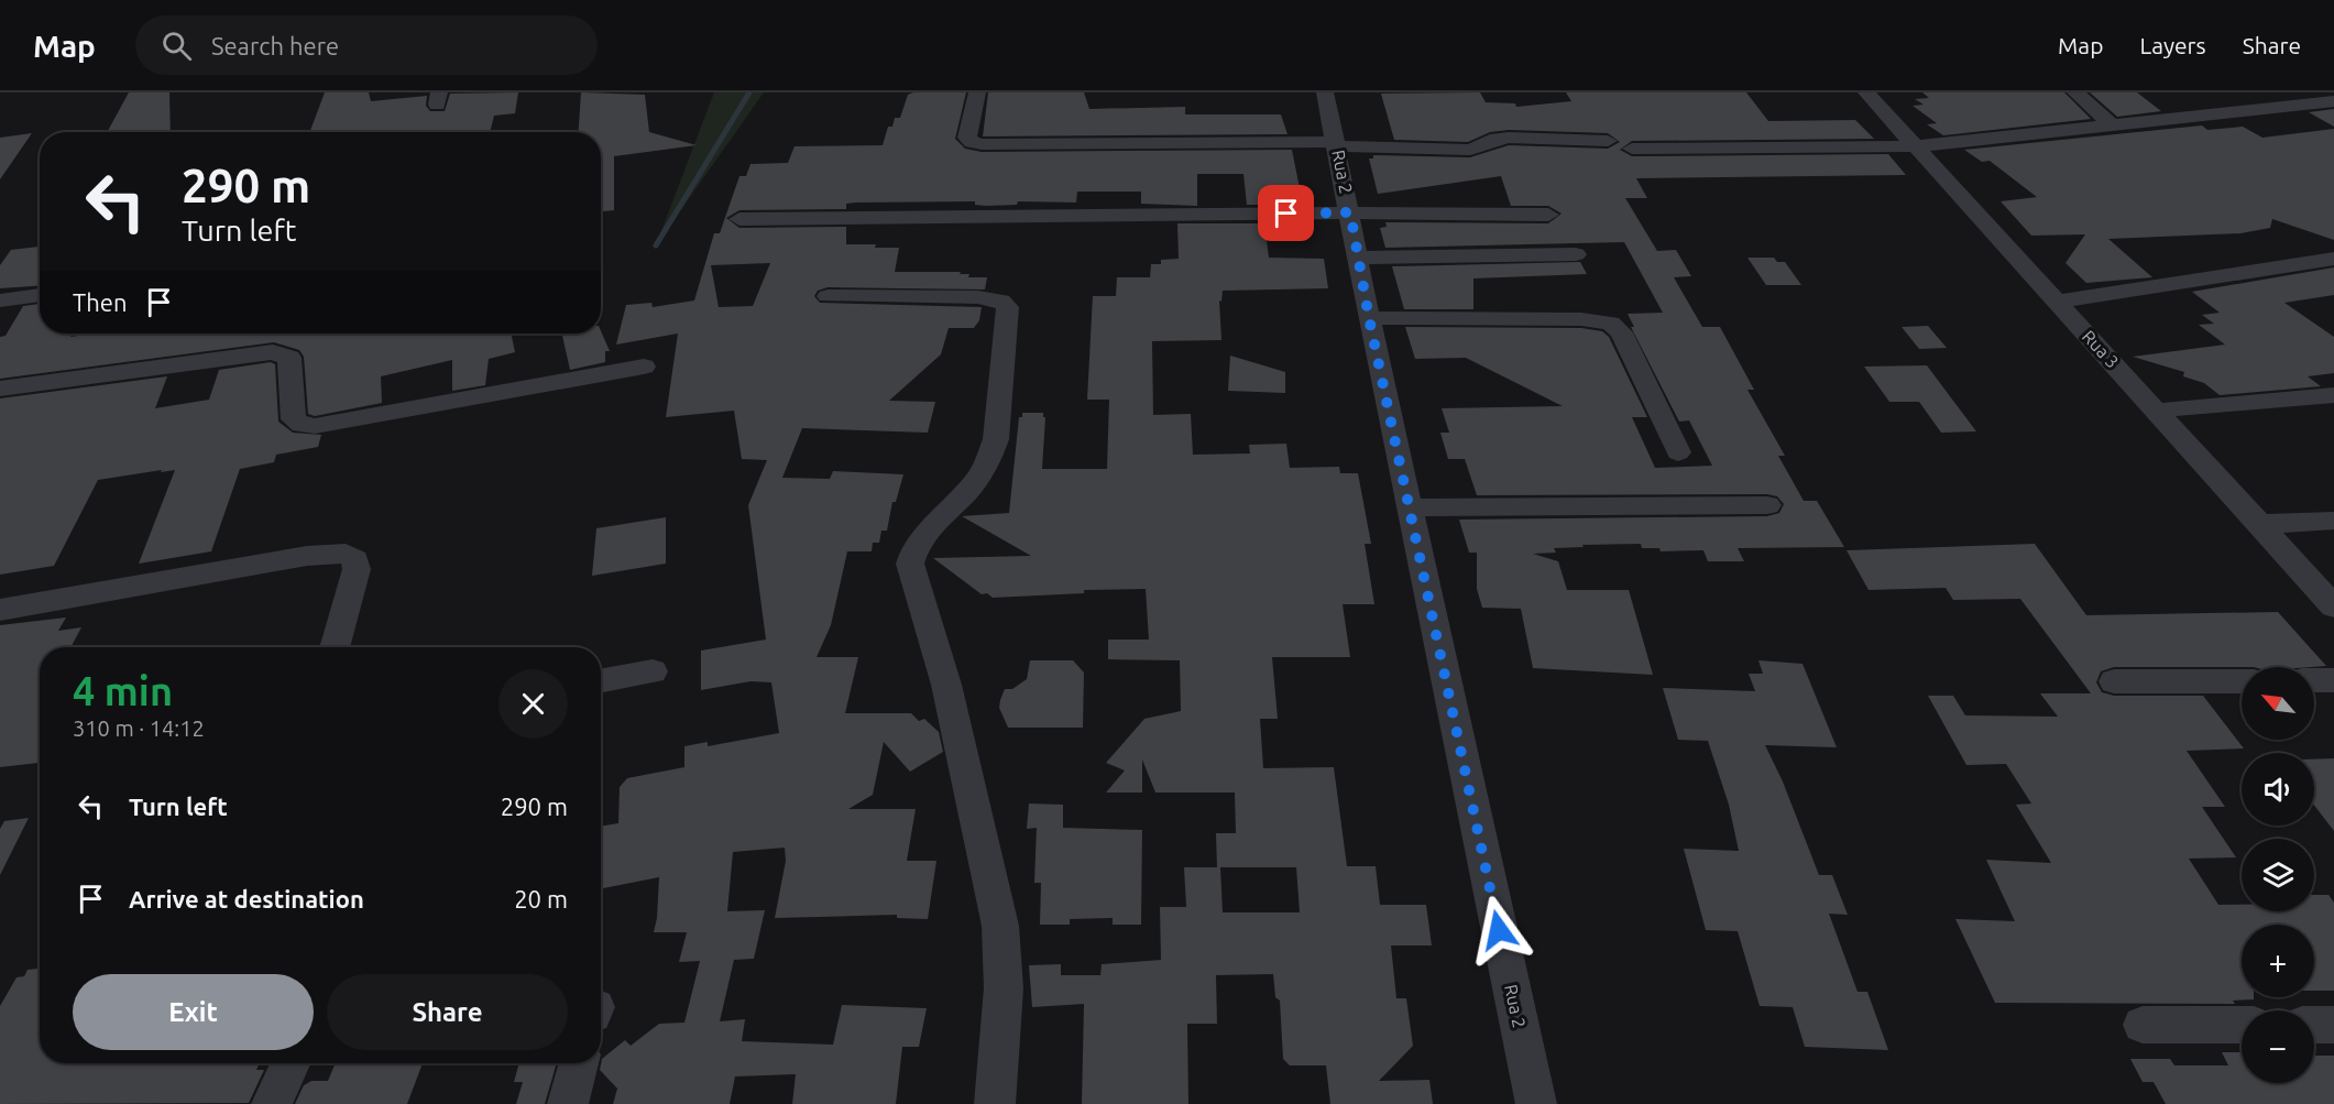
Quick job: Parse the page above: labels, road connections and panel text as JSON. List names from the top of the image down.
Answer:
{
  "streets": {
    "street": ["Rua 2", "Rua 3"]
  },
  "north": "top left",
  "page": {
    "header": "Map",
    "search": "Search here",
    "nav": ["Map", "Layers", "Share"],
    "turn": ["290 m", "Turn left"],
    "then": "Then",
    "heading": ["4 min", "310 m · 14:12"],
    "map_buttons": ["+", "−"],
    "list": [
      {
        "name": "Turn left",
        "value": "290 m"
      },
      {
        "name": "Arrive at destination",
        "value": "20 m"
      }
    ],
    "buttons": ["Exit", "Share"]
  }
}
